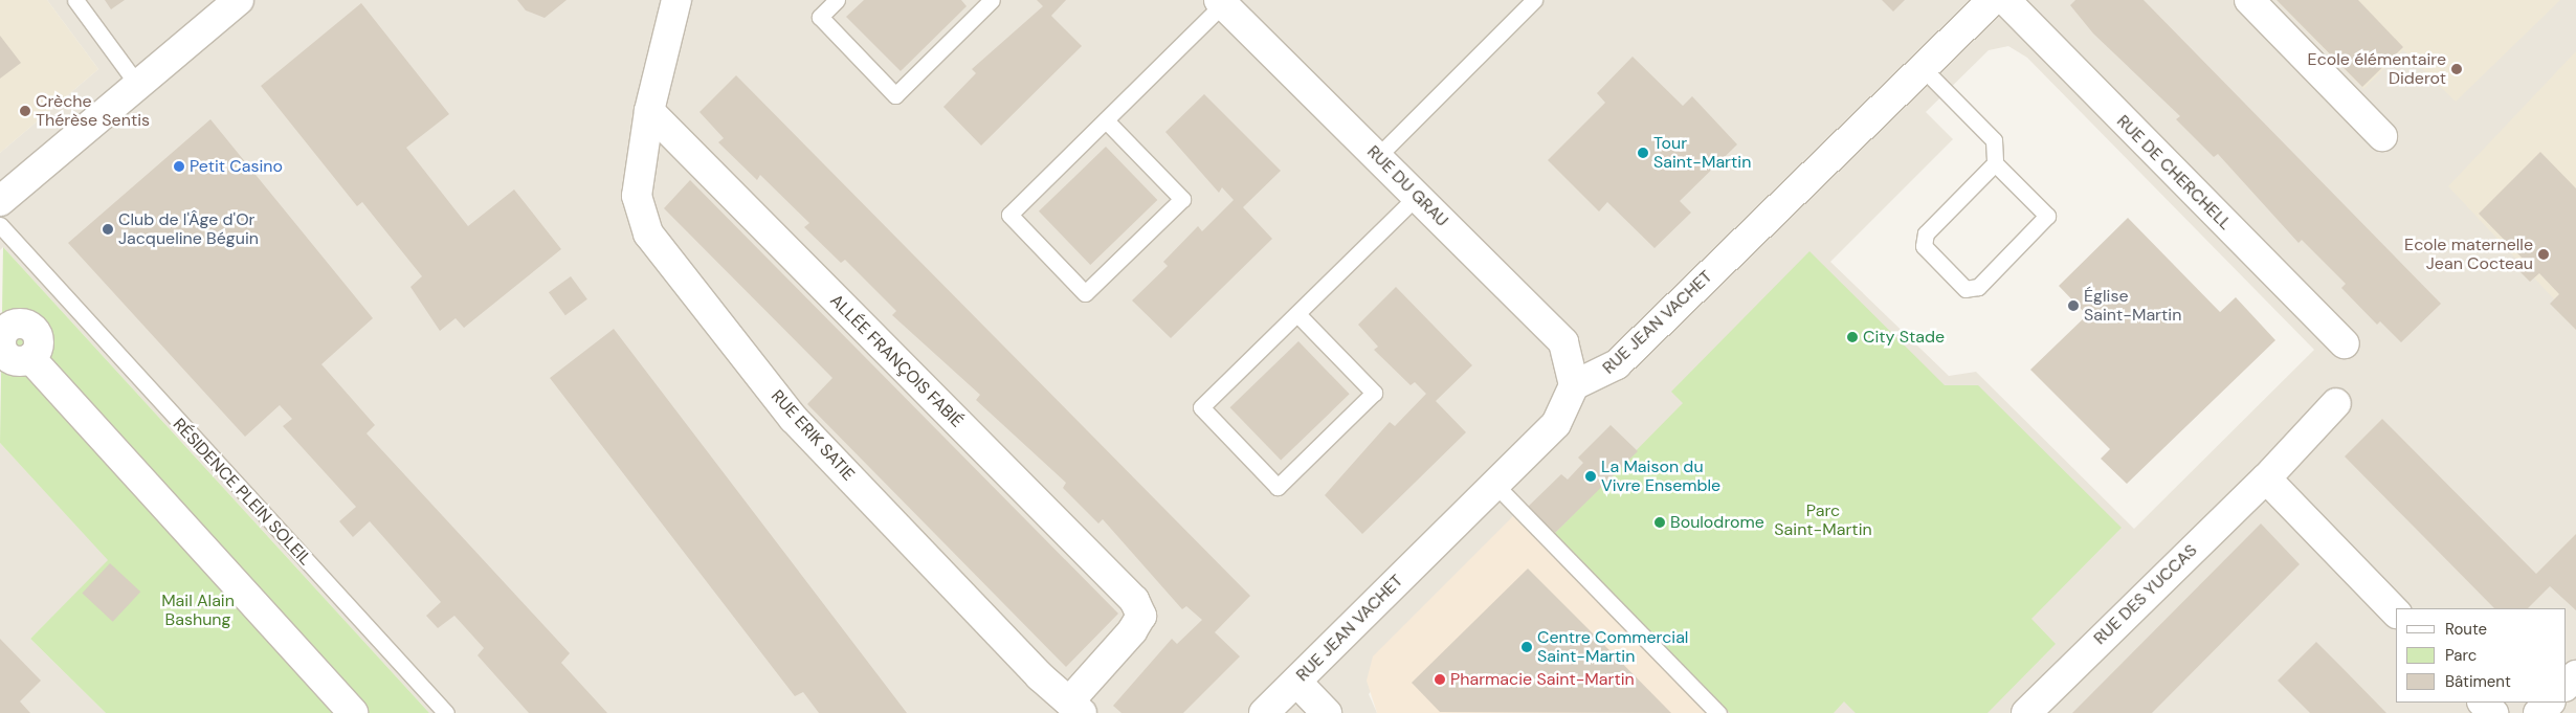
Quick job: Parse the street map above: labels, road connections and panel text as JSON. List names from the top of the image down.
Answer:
{
  "streets": {
    "street": [
      "RUE DE CHERCHELL",
      "RUE DU GRAU",
      "RUE JEAN VACHET",
      "ALLÉE FRANÇOIS FABIÉ",
      "RUE ERIK SATIE",
      "RUE DES YUCCAS"
    ],
    "lane": ["RÉSIDENCE PLEIN SOLEIL"]
  },
  "crossings": [
    ["RUE DU GRAU", "RUE JEAN VACHET"],
    ["ALLÉE FRANÇOIS FABIÉ", "RUE ERIK SATIE"]
  ],
  "parks": ["Parc Saint-Martin", "Mail Alain Bashung"],
  "places": [
    "Ecole élémentaire Diderot",
    "Crèche Thérèse Sentis",
    "Tour Saint-Martin",
    "Petit Casino",
    "Club de l'Âge d'Or Jacqueline Béguin",
    "Ecole maternelle Jean Cocteau",
    "Église Saint-Martin",
    "City Stade",
    "La Maison du Vivre Ensemble",
    "Boulodrome",
    "Centre Commercial Saint-Martin",
    "Pharmacie Saint-Martin"
  ],
  "legend": ["Route", "Parc", "Bâtiment"]
}
